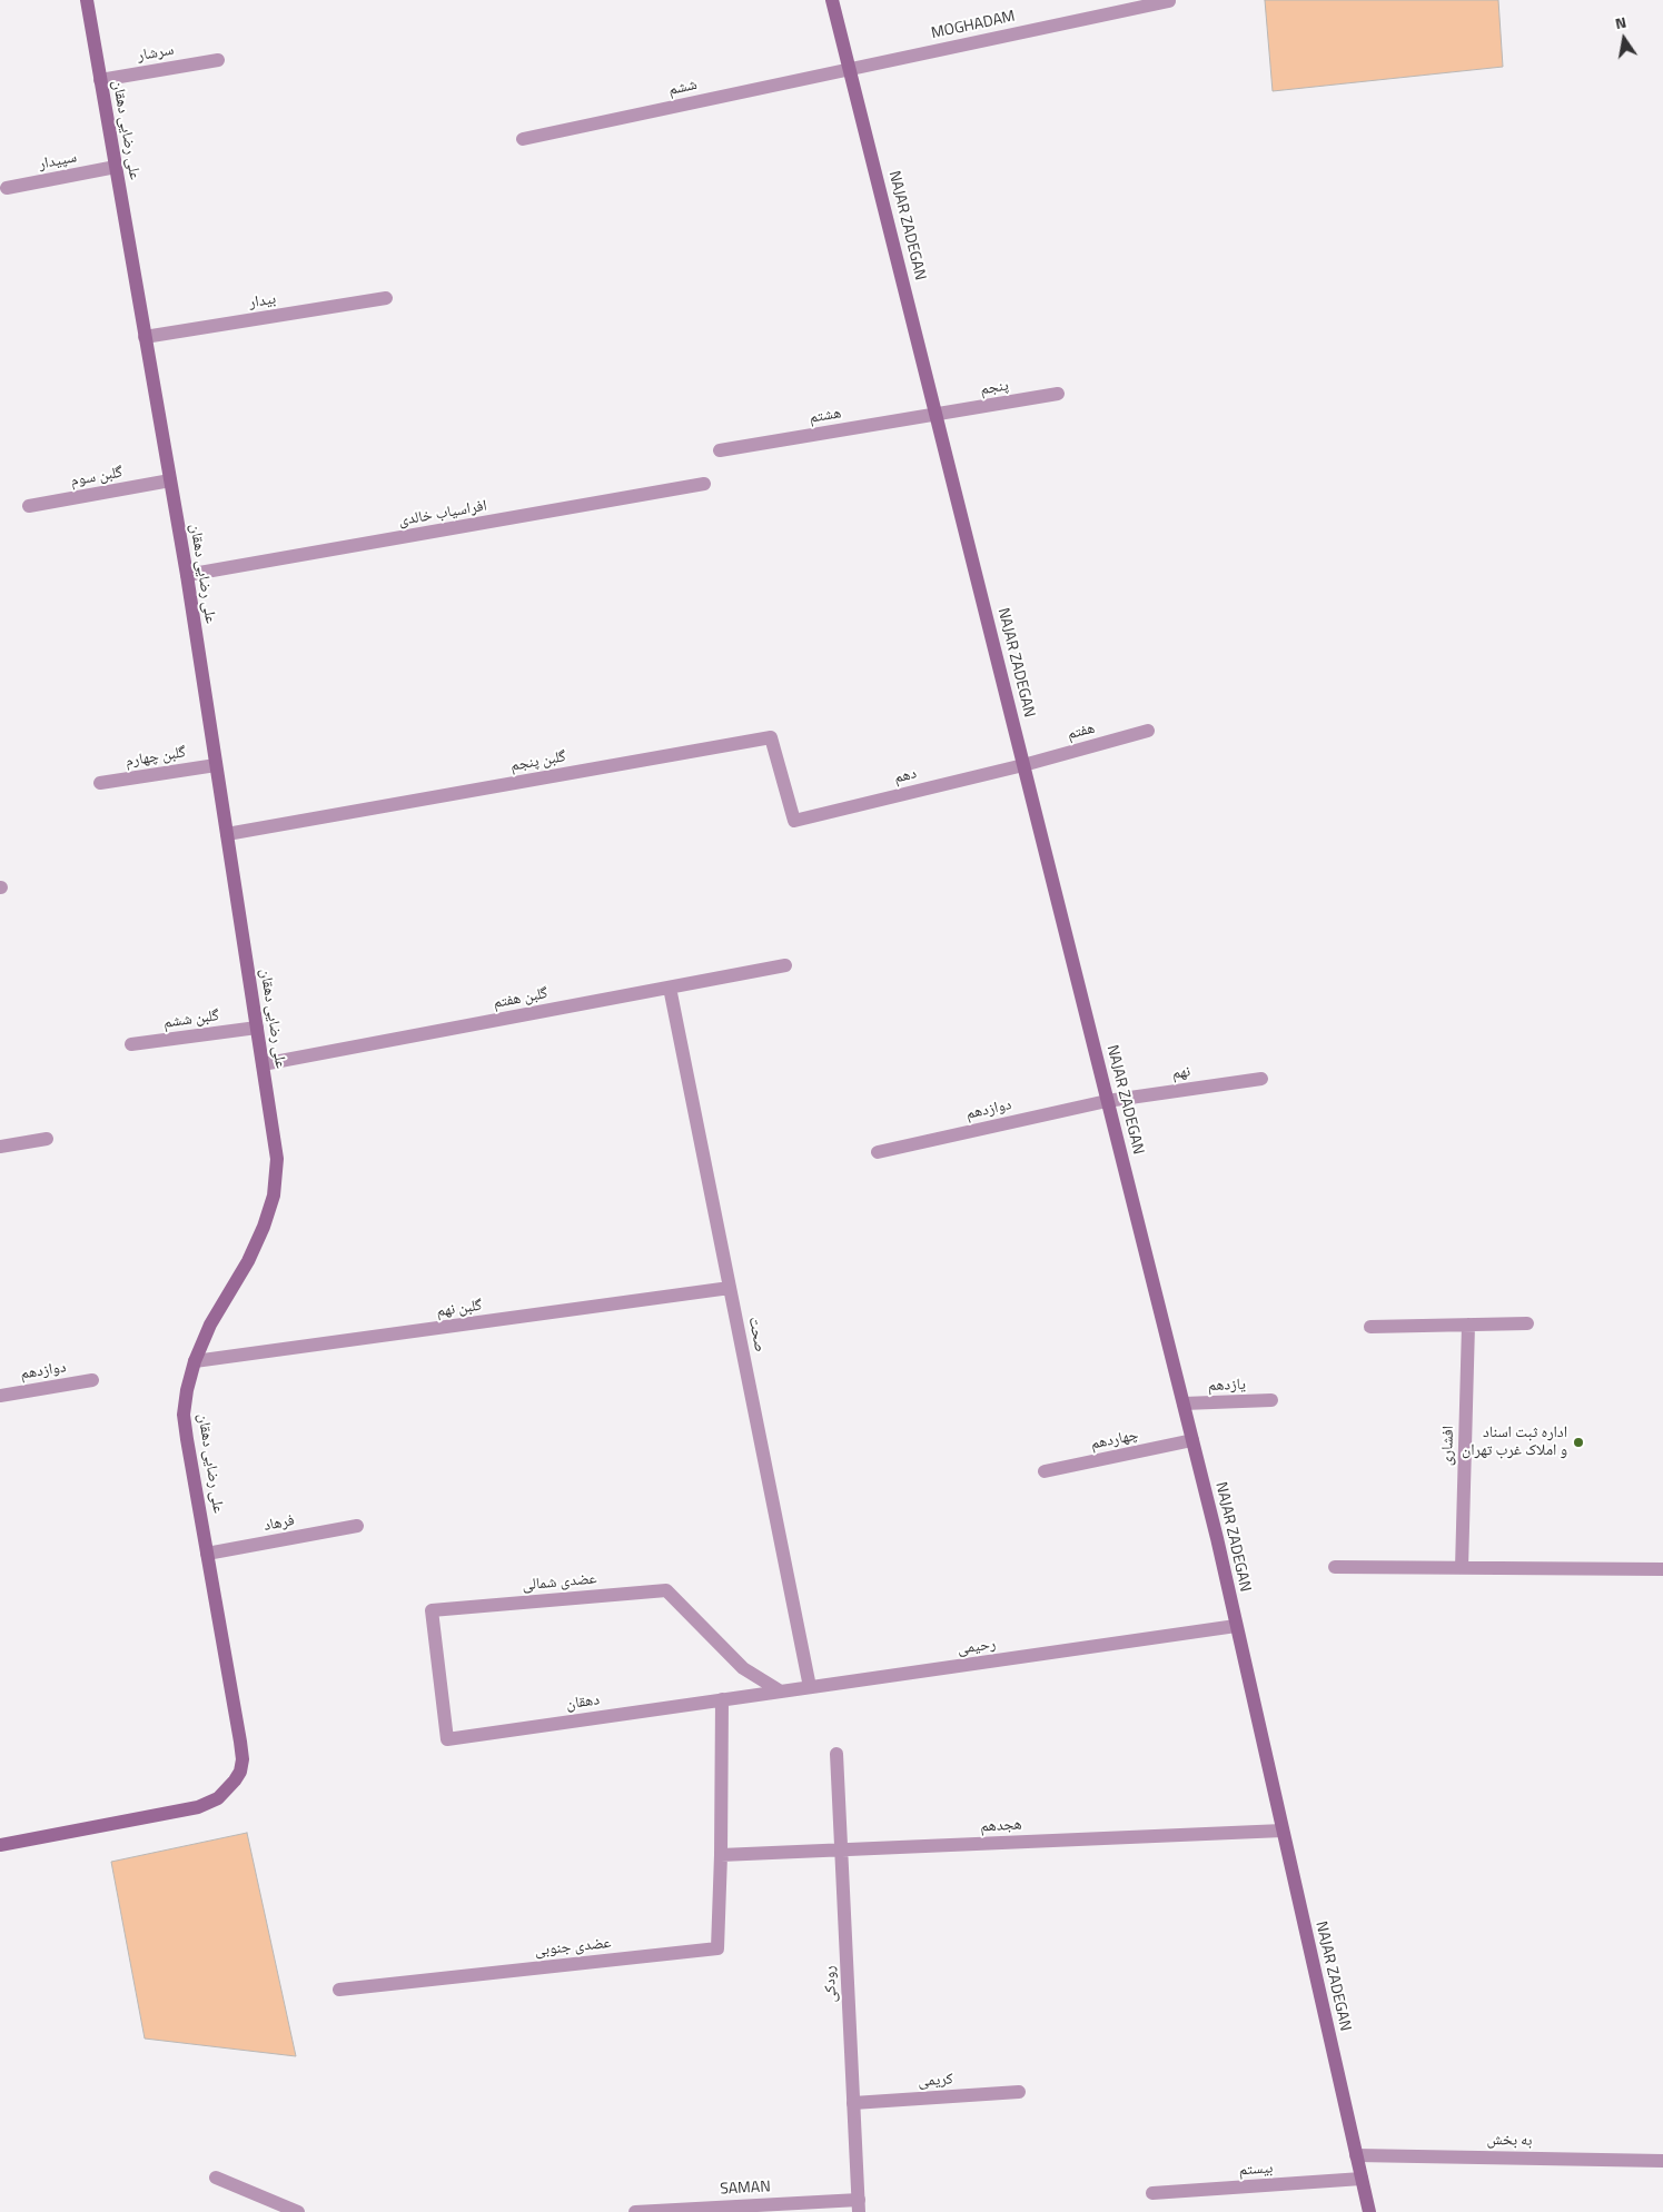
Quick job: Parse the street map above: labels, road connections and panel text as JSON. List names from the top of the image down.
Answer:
{
  "streets": {
    "street": [
      "MOGHADAM",
      "سرشار",
      "ششم",
      "علی رضایی دهقان",
      "سپیدار",
      "NAJAR ZADEGAN",
      "بیدار",
      "پنجم",
      "هشتم",
      "گلبن سوم",
      "افراسیاب خالدی",
      "هفتم",
      "گلبن چهارم",
      "گلبن پنجم",
      "دهم",
      "گلبن هفتم",
      "گلبن ششم",
      "نهم",
      "دوازدهم",
      "گلبن نهم",
      "صحت",
      "یازدهم",
      "چهاردهم",
      "افشاری",
      "فرهاد",
      "عضدی شمالی",
      "رحیمی",
      "دهقان",
      "هجدهم",
      "عضدی جنوبی",
      "رودکی",
      "کریمی",
      "به بخش",
      "بیستم",
      "SAMAN"
    ]
  },
  "crossings": [
    ["MOGHADAM", "ششم"],
    ["MOGHADAM", "NAJAR ZADEGAN"],
    ["سرشار", "علی رضایی دهقان"],
    ["ششم", "NAJAR ZADEGAN"],
    ["علی رضایی دهقان", "سپیدار"],
    ["علی رضایی دهقان", "بیدار"],
    ["علی رضایی دهقان", "گلبن سوم"],
    ["علی رضایی دهقان", "افراسیاب خالدی"],
    ["علی رضایی دهقان", "گلبن چهارم"],
    ["علی رضایی دهقان", "گلبن پنجم"],
    ["علی رضایی دهقان", "گلبن هفتم"],
    ["علی رضایی دهقان", "گلبن ششم"],
    ["علی رضایی دهقان", "گلبن نهم"],
    ["علی رضایی دهقان", "فرهاد"],
    ["NAJAR ZADEGAN", "پنجم"],
    ["NAJAR ZADEGAN", "هشتم"],
    ["NAJAR ZADEGAN", "هفتم"],
    ["NAJAR ZADEGAN", "دهم"],
    ["NAJAR ZADEGAN", "نهم"],
    ["NAJAR ZADEGAN", "دوازدهم"],
    ["NAJAR ZADEGAN", "یازدهم"],
    ["NAJAR ZADEGAN", "چهاردهم"],
    ["NAJAR ZADEGAN", "رحیمی"],
    ["NAJAR ZADEGAN", "هجدهم"],
    ["NAJAR ZADEGAN", "به بخش"],
    ["NAJAR ZADEGAN", "بیستم"],
    ["پنجم", "هشتم"],
    ["هفتم", "دهم"],
    ["گلبن پنجم", "دهم"],
    ["گلبن هفتم", "صحت"],
    ["نهم", "دوازدهم"],
    ["گلبن نهم", "صحت"],
    ["صحت", "رحیمی"],
    ["عضدی شمالی", "رحیمی"],
    ["عضدی شمالی", "دهقان"],
    ["رحیمی", "دهقان"],
    ["هجدهم", "عضدی جنوبی"],
    ["هجدهم", "رودکی"],
    ["رودکی", "کریمی"],
    ["رودکی", "SAMAN"]
  ],
  "places": ["اداره ثبت اسناد و املاک غرب تهران"],
  "north": "top"
}
